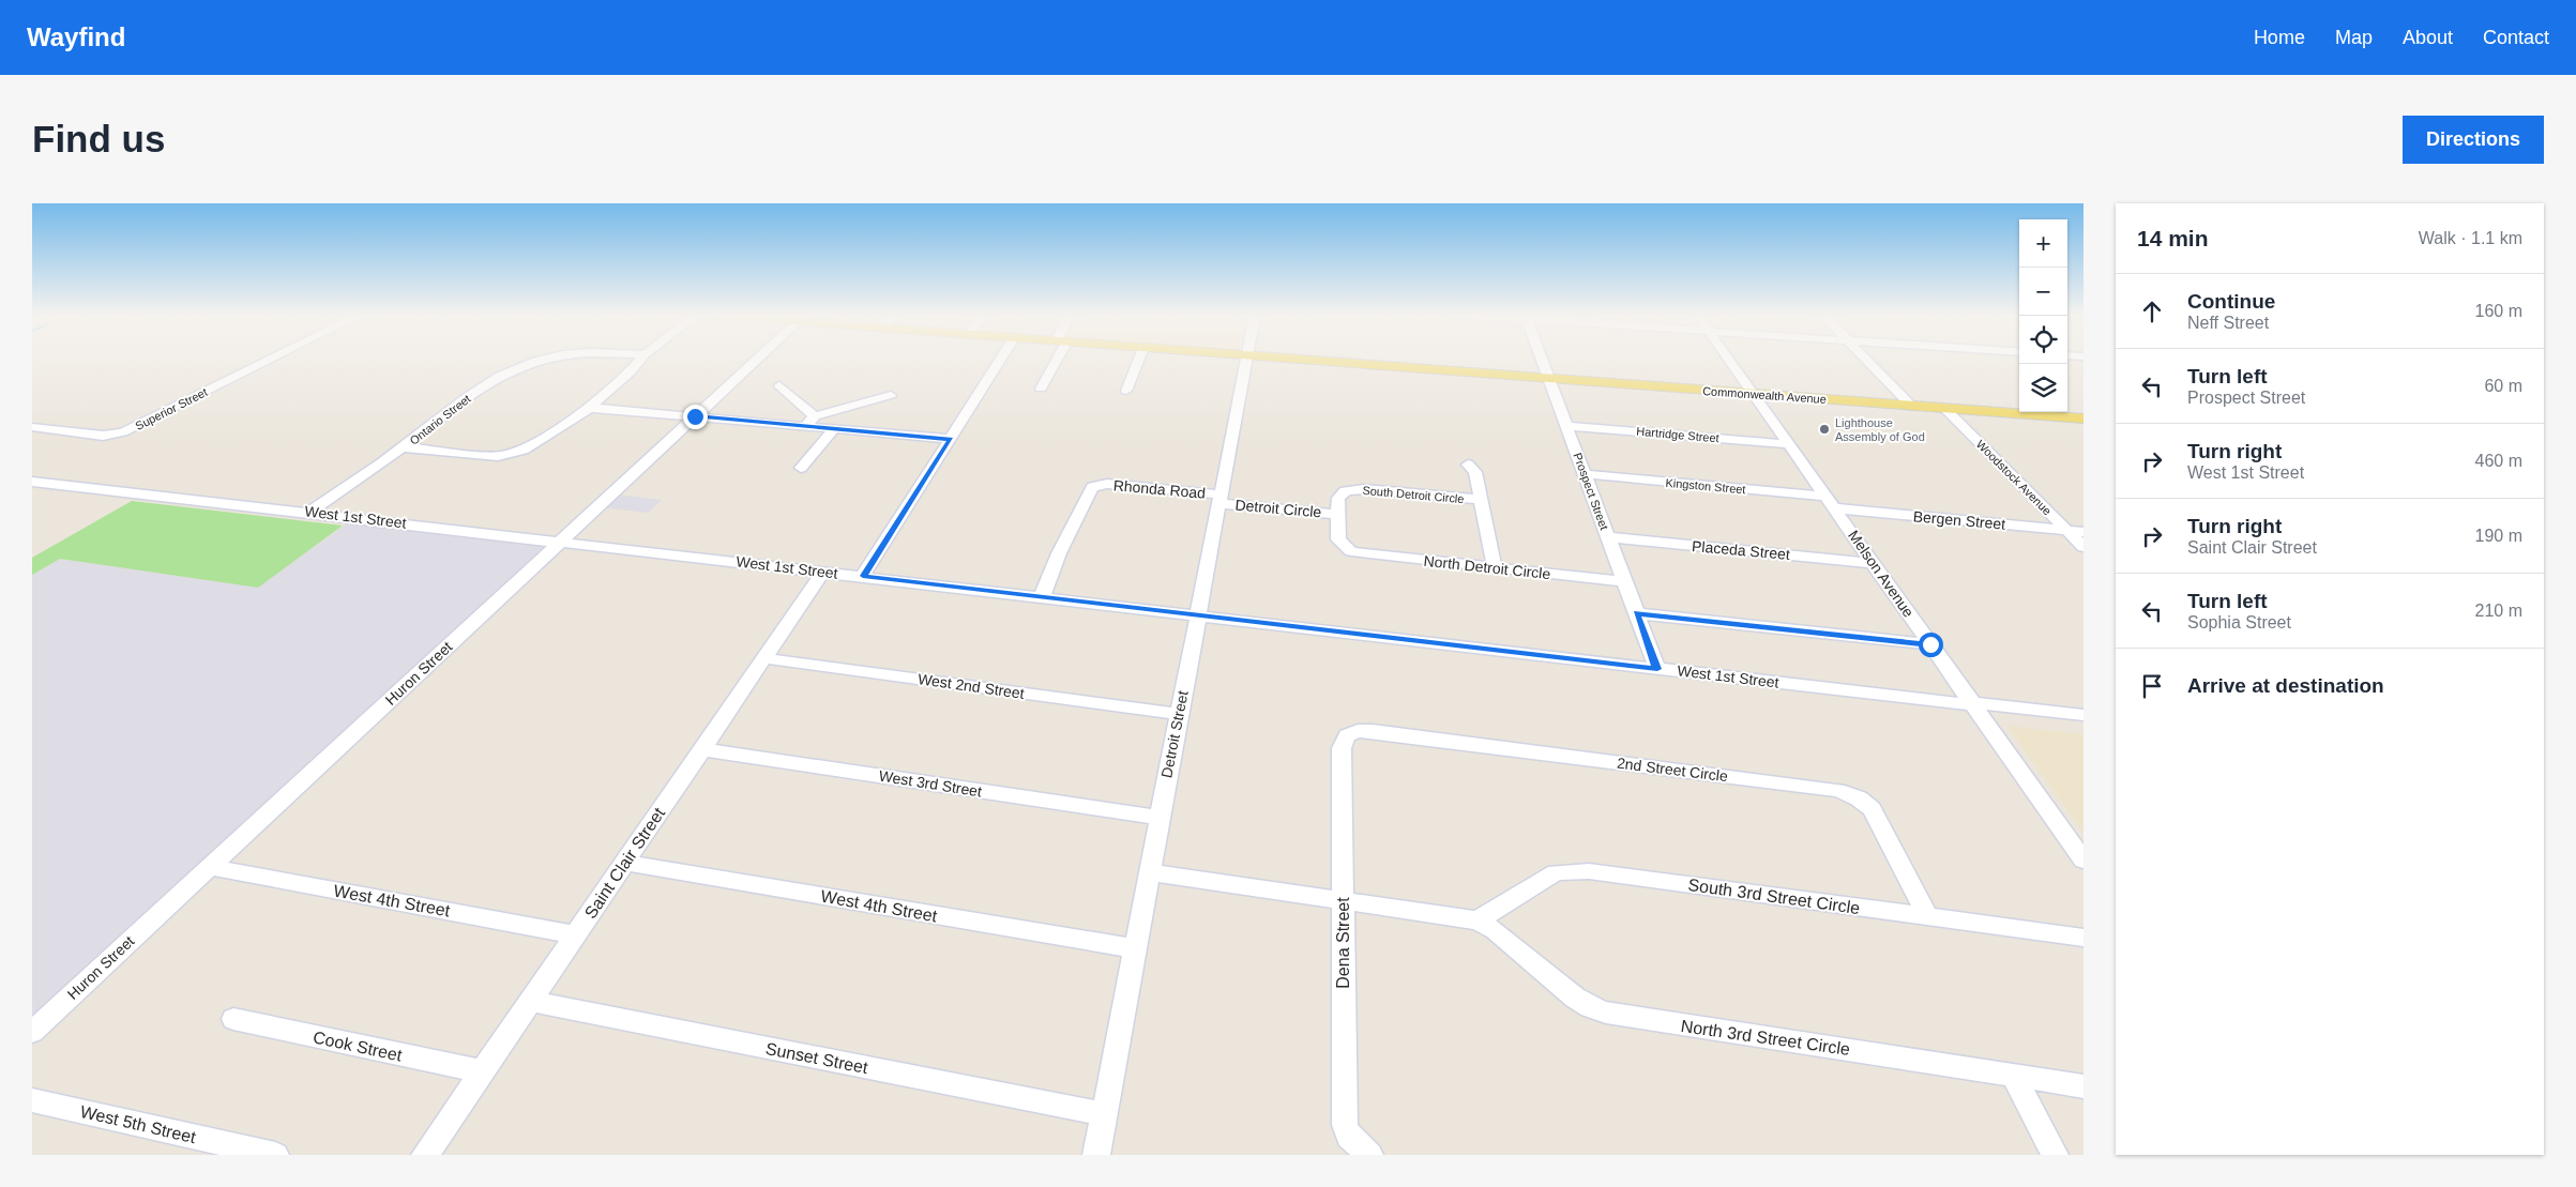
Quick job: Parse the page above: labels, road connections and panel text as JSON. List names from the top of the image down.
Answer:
{
  "streets": {
    "main road": ["Commonwealth Avenue"],
    "street": [
      "Superior Street",
      "Ontario Street",
      "Hartridge Street",
      "Woodstock Avenue",
      "Kingston Street",
      "Rhonda Road",
      "Prospect Street",
      "South Detroit Circle",
      "Detroit Circle",
      "West 1st Street",
      "Bergen Street",
      "Placeda Street",
      "North Detroit Circle",
      "Melson Avenue",
      "Huron Street",
      "West 2nd Street",
      "Detroit Street",
      "2nd Street Circle",
      "West 3rd Street",
      "Saint Clair Street",
      "South 3rd Street Circle",
      "West 4th Street",
      "Dena Street",
      "North 3rd Street Circle",
      "Cook Street",
      "Sunset Street",
      "West 5th Street"
    ]
  },
  "crossings": [
    ["Commonwealth Avenue", "Woodstock Avenue"],
    ["Commonwealth Avenue", "Prospect Street"],
    ["Commonwealth Avenue", "Melson Avenue"],
    ["Ontario Street", "West 1st Street"],
    ["Hartridge Street", "Prospect Street"],
    ["Hartridge Street", "Melson Avenue"],
    ["Woodstock Avenue", "Bergen Street"],
    ["Kingston Street", "Prospect Street"],
    ["Kingston Street", "Bergen Street"],
    ["Kingston Street", "Melson Avenue"],
    ["Rhonda Road", "Detroit Circle"],
    ["Rhonda Road", "West 1st Street"],
    ["Rhonda Road", "Detroit Street"],
    ["Prospect Street", "West 1st Street"],
    ["Prospect Street", "Placeda Street"],
    ["Prospect Street", "North Detroit Circle"],
    ["South Detroit Circle", "Detroit Circle"],
    ["South Detroit Circle", "North Detroit Circle"],
    ["Detroit Circle", "North Detroit Circle"],
    ["Detroit Circle", "Detroit Street"],
    ["West 1st Street", "Melson Avenue"],
    ["West 1st Street", "Huron Street"],
    ["West 1st Street", "Detroit Street"],
    ["West 1st Street", "Saint Clair Street"],
    ["Bergen Street", "Melson Avenue"],
    ["Placeda Street", "Melson Avenue"],
    ["Huron Street", "West 4th Street"],
    ["West 2nd Street", "Detroit Street"],
    ["West 2nd Street", "Saint Clair Street"],
    ["Detroit Street", "West 3rd Street"],
    ["Detroit Street", "West 4th Street"],
    ["Detroit Street", "Sunset Street"],
    ["2nd Street Circle", "South 3rd Street Circle"],
    ["2nd Street Circle", "Dena Street"],
    ["West 3rd Street", "Saint Clair Street"],
    ["Saint Clair Street", "West 4th Street"],
    ["Saint Clair Street", "Cook Street"],
    ["Saint Clair Street", "Sunset Street"],
    ["South 3rd Street Circle", "North 3rd Street Circle"]
  ],
  "places": ["Lighthouse Assembly of God"],
  "page": {
    "header": "Wayfind",
    "nav": [
      "Home",
      "Map",
      "About",
      "Contact"
    ],
    "buttons": "Directions",
    "title": "Find us",
    "heading": ["14 min", "Walk · 1.1 km"],
    "map_buttons": ["+", "−"],
    "list": [
      ["Continue", "Neff Street", "160 m"],
      ["Turn left", "Prospect Street", "60 m"],
      ["Turn right", "West 1st Street", "460 m"],
      ["Turn right", "Saint Clair Street", "190 m"],
      ["Turn left", "Sophia Street", "210 m"],
      "Arrive at destination"
    ]
  }
}
